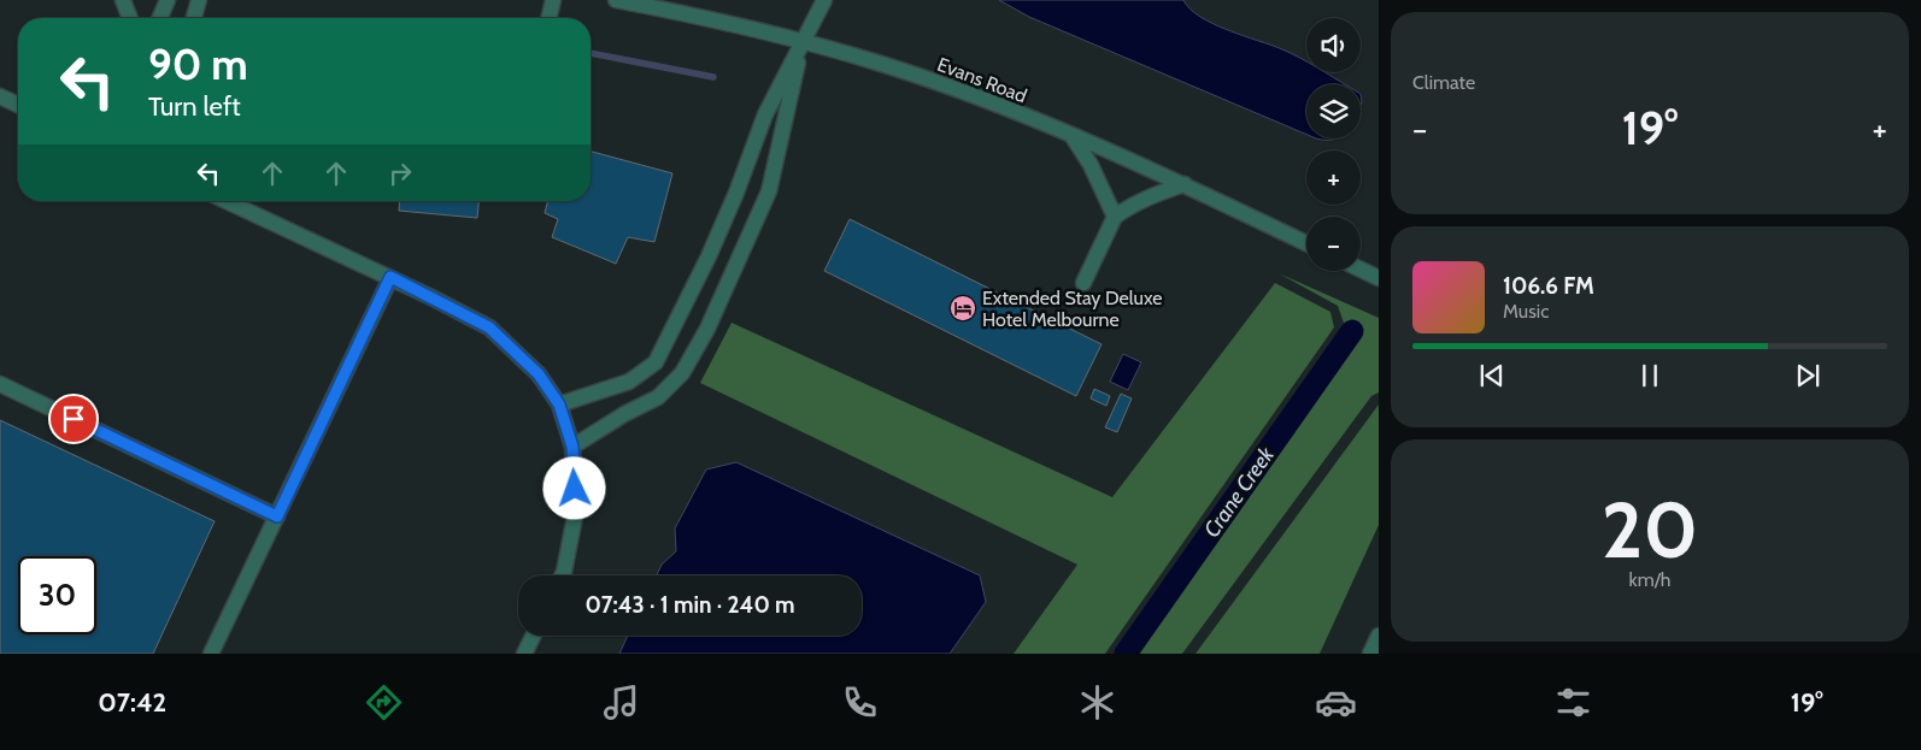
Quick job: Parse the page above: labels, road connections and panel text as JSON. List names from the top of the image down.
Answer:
{
  "streets": {
    "street": ["Evans Road"]
  },
  "water": ["Crane Creek"],
  "places": {
    "hotel": ["Extended Stay Deluxe Hotel Melbourne"]
  },
  "page": {
    "tile": [
      "Climate",
      ["20", "km/h"]
    ],
    "map_buttons": ["+", "−"],
    "turn": ["90 m", "Turn left"],
    "heat": ["−", "19°", "+"],
    "song": ["106.6 FM", "Music"],
    "limit": "30",
    "trip": "07:43 · 1 min · 240 m",
    "tabs": ["07:42", "19°"]
  }
}
